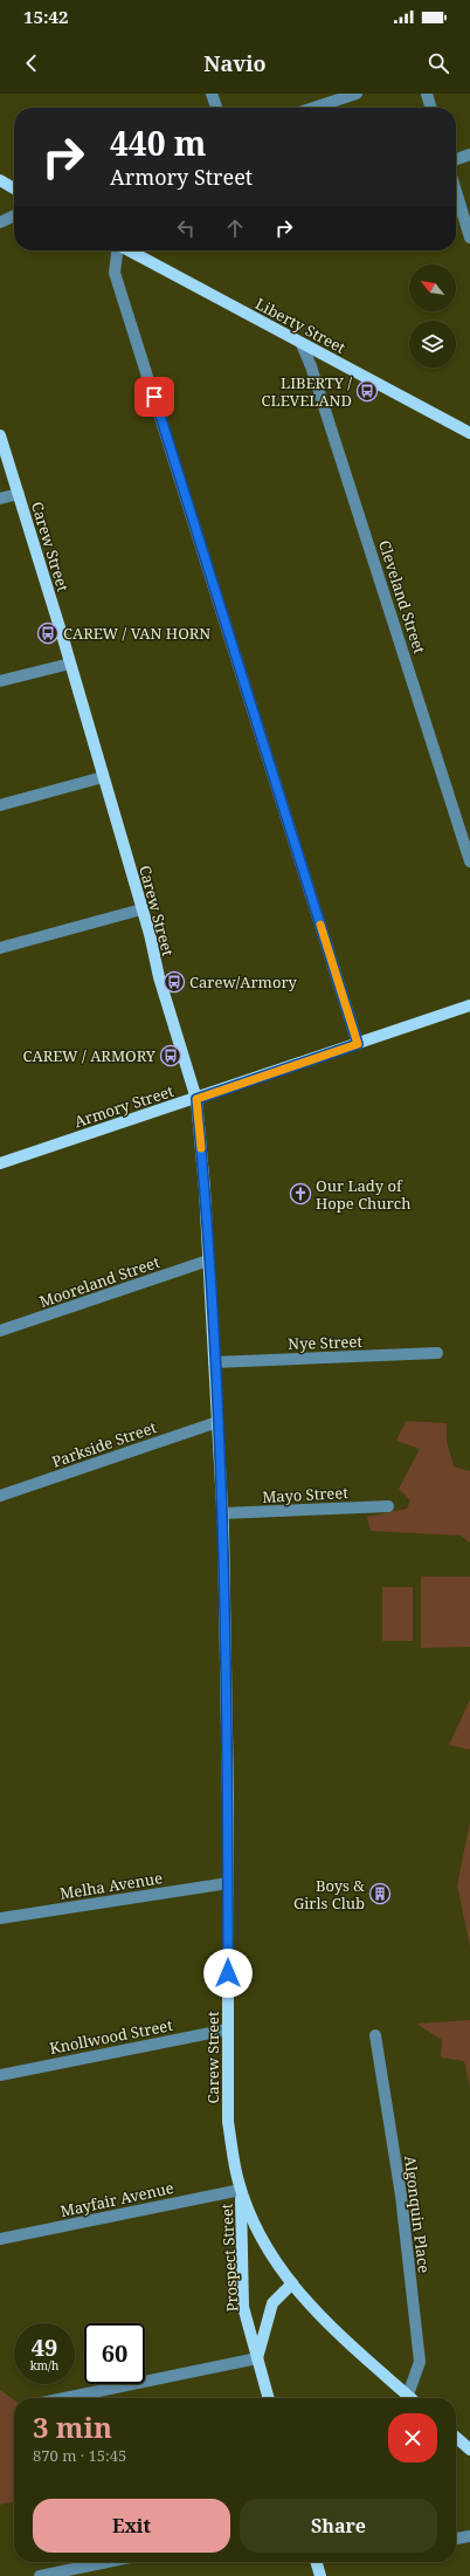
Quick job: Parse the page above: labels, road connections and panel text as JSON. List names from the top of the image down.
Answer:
{
  "streets": {
    "main road": [
      "Liberty Street",
      "Carew Street",
      "Armory Street",
      "Prospect Street"
    ],
    "street": [
      "Cleveland Street",
      "Mooreland Street",
      "Nye Street",
      "Parkside Street",
      "Mayo Street",
      "Melha Avenue",
      "Knollwood Street",
      "Mayfair Avenue",
      "Algonquin Place"
    ]
  },
  "crossings": [
    ["Liberty Street", "Cleveland Street"],
    ["Carew Street", "Armory Street"],
    ["Carew Street", "Mooreland Street"],
    ["Carew Street", "Nye Street"],
    ["Carew Street", "Parkside Street"],
    ["Carew Street", "Mayo Street"],
    ["Carew Street", "Melha Avenue"],
    ["Carew Street", "Knollwood Street"],
    ["Carew Street", "Mayfair Avenue"],
    ["Carew Street", "Algonquin Place"],
    ["Carew Street", "Prospect Street"],
    ["Mayfair Avenue", "Prospect Street"]
  ],
  "places": {
    "bus stop": [
      "LIBERTY / CLEVELAND",
      "CAREW / VAN HORN",
      "Carew/Armory",
      "CAREW / ARMORY"
    ],
    "church": ["Our Lady of Hope Church"],
    "building": ["Boys & Girls Club"]
  },
  "north": "top left",
  "page": {
    "status": "15:42",
    "header": "Navio",
    "turn": ["440 m", "Armory Street"],
    "speed": "49 km/h",
    "limit": "60",
    "heading": ["3 min", "870 m · 15:45"],
    "buttons": ["Exit", "Share"]
  }
}
